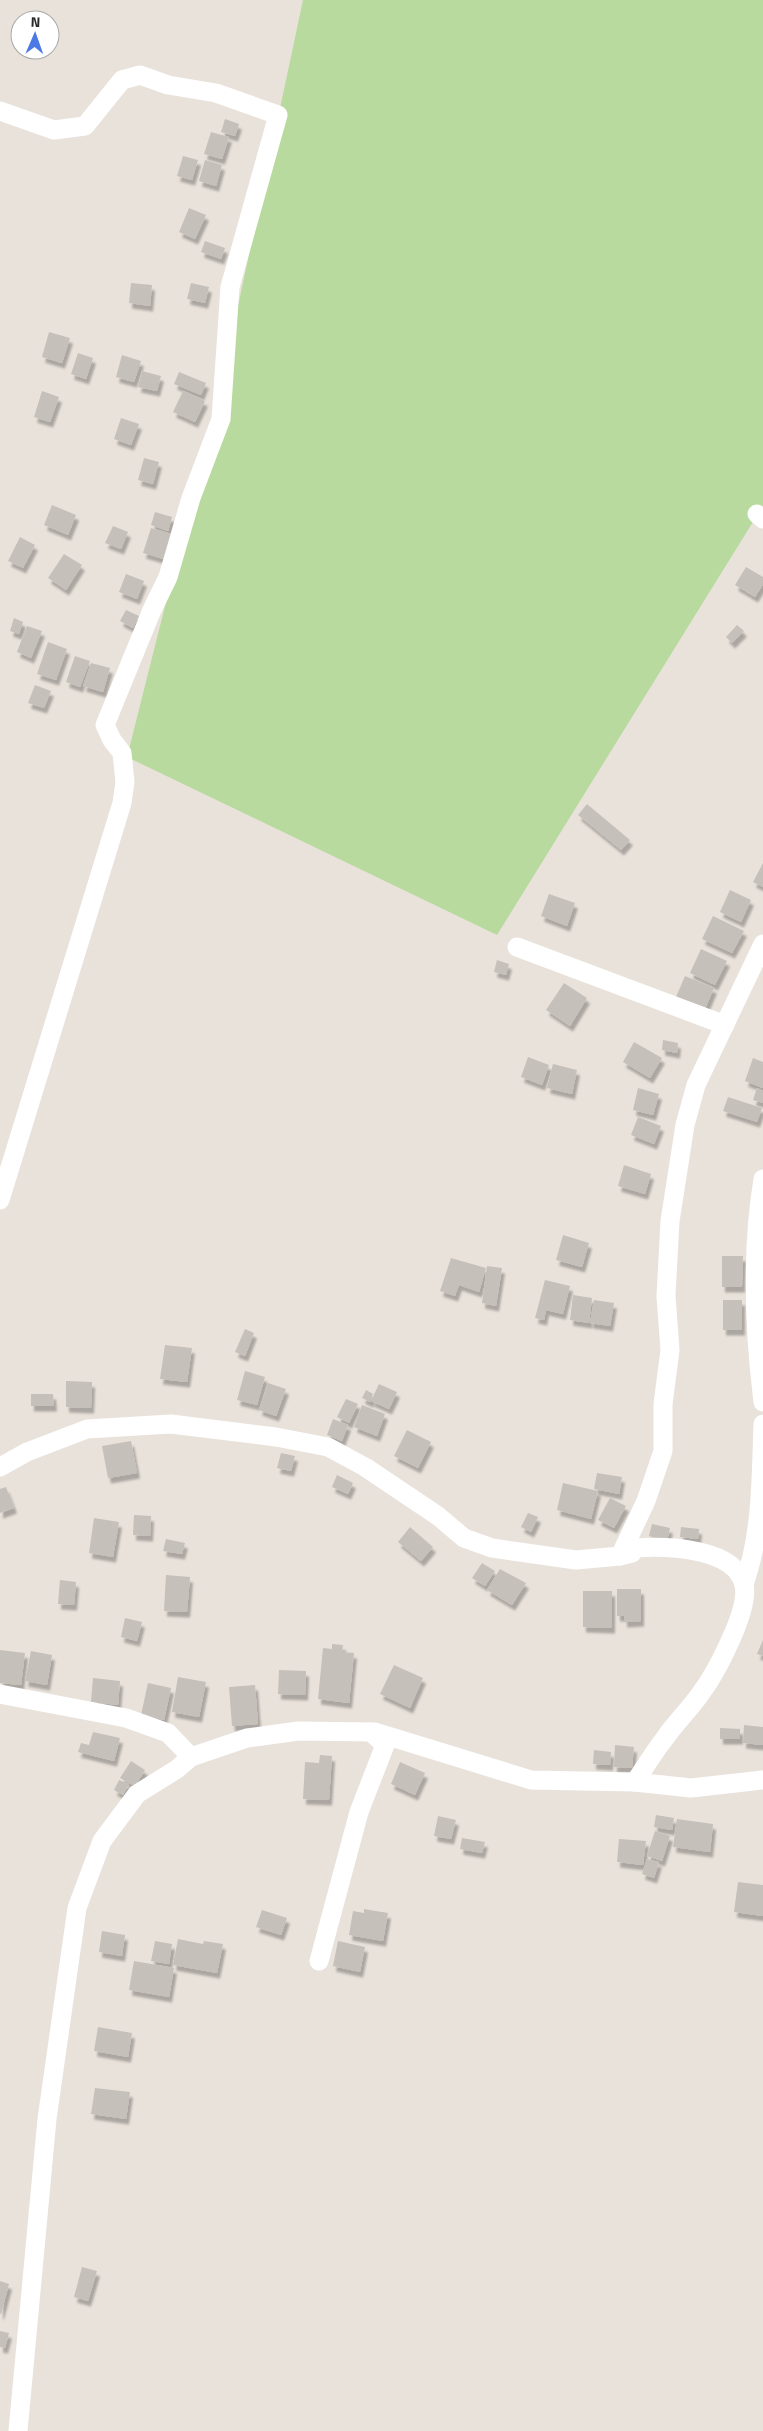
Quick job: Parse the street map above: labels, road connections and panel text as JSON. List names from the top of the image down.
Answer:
{
  "north": "top"
}
